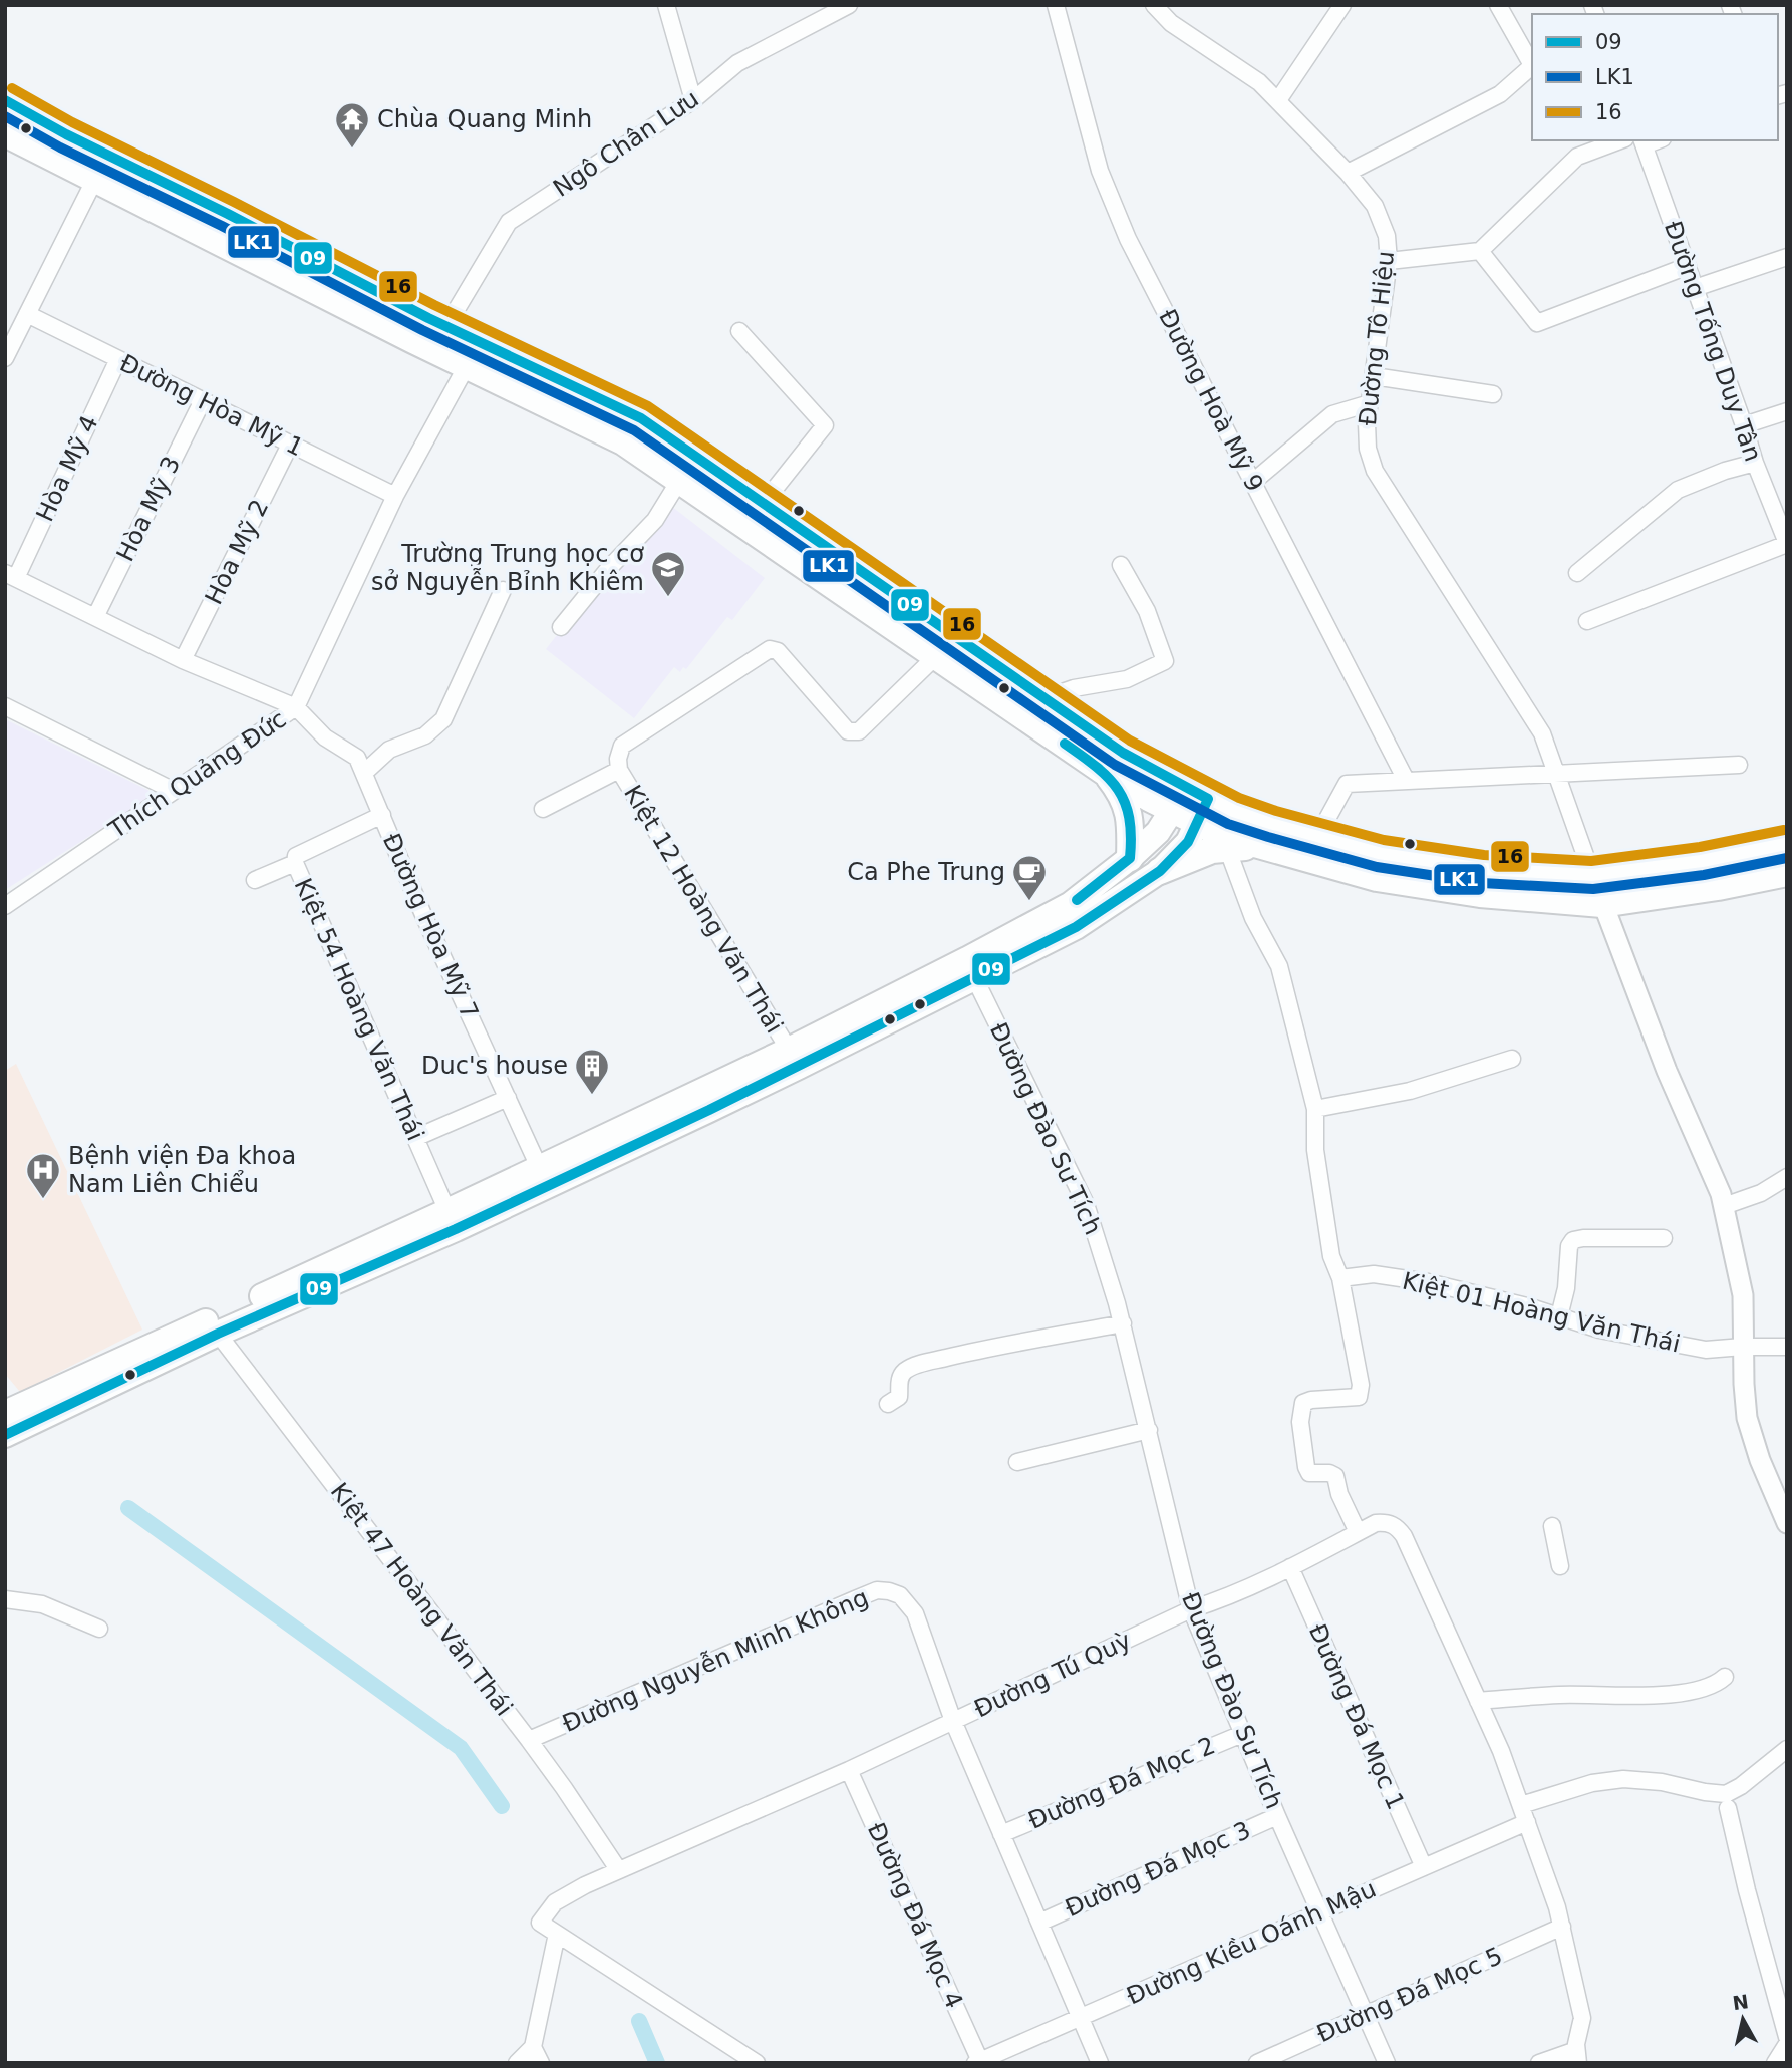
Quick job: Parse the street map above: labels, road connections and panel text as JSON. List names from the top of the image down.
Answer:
{
  "streets": {
    "street": [
      "Ngô Chân Lưu",
      "Đường Tô Hiệu",
      "Đường Tống Duy Tân",
      "Đường Hoà Mỹ 9",
      "Đường Hòa Mỹ 1",
      "Hòa Mỹ 4",
      "Hòa Mỹ 3",
      "Hòa Mỹ 2",
      "Thích Quảng Đức",
      "Kiệt 12 Hoàng Văn Thái",
      "Đường Hòa Mỹ 7",
      "Kiệt 54 Hoàng Văn Thái",
      "Đường Đào Sư Tích",
      "Kiệt 01 Hoàng Văn Thái",
      "Kiệt 47 Hoàng Văn Thái",
      "Đường Nguyễn Minh Không",
      "Đường Tú Quỳ",
      "Đường Đá Mọc 1",
      "Đường Đá Mọc 2",
      "Đường Đá Mọc 3",
      "Đường Đá Mọc 4",
      "Đường Kiều Oánh Mậu",
      "Đường Đá Mọc 5"
    ]
  },
  "crossings": [
    ["Đường Hòa Mỹ 1", "Hòa Mỹ 4"],
    ["Đường Hòa Mỹ 1", "Hòa Mỹ 3"],
    ["Đường Hòa Mỹ 1", "Hòa Mỹ 2"],
    ["Đường Hòa Mỹ 1", "Thích Quảng Đức"],
    ["Thích Quảng Đức", "Đường Hòa Mỹ 7"],
    ["Đường Hòa Mỹ 7", "Kiệt 54 Hoàng Văn Thái"],
    ["Đường Đào Sư Tích", "Đường Tú Quỳ"],
    ["Đường Đào Sư Tích", "Đường Đá Mọc 2"],
    ["Đường Đào Sư Tích", "Đường Đá Mọc 3"],
    ["Đường Đào Sư Tích", "Đường Kiều Oánh Mậu"],
    ["Đường Đào Sư Tích", "Đường Đá Mọc 5"],
    ["Kiệt 47 Hoàng Văn Thái", "Đường Nguyễn Minh Không"],
    ["Kiệt 47 Hoàng Văn Thái", "Đường Tú Quỳ"],
    ["Đường Nguyễn Minh Không", "Đường Tú Quỳ"],
    ["Đường Nguyễn Minh Không", "Đường Đá Mọc 2"],
    ["Đường Nguyễn Minh Không", "Đường Đá Mọc 3"],
    ["Đường Nguyễn Minh Không", "Đường Kiều Oánh Mậu"],
    ["Đường Tú Quỳ", "Đường Đá Mọc 1"],
    ["Đường Tú Quỳ", "Đường Đá Mọc 4"],
    ["Đường Tú Quỳ", "Đường Kiều Oánh Mậu"],
    ["Đường Tú Quỳ", "Đường Đá Mọc 5"],
    ["Đường Đá Mọc 1", "Đường Kiều Oánh Mậu"],
    ["Đường Đá Mọc 4", "Đường Kiều Oánh Mậu"]
  ],
  "places": {
    "temple": ["Chùa Quang Minh"],
    "school or university": ["Trường Trung học cơ sở Nguyễn Bỉnh Khiêm"],
    "cafe": ["Ca Phe Trung"],
    "building": ["Duc's house"],
    "hospital": ["Bệnh viện Đa khoa Nam Liên Chiểu"]
  },
  "lines": ["transit line 16", "transit line 09", "transit line LK1"],
  "legend": ["09", "LK1", "16"],
  "north": "top"
}
